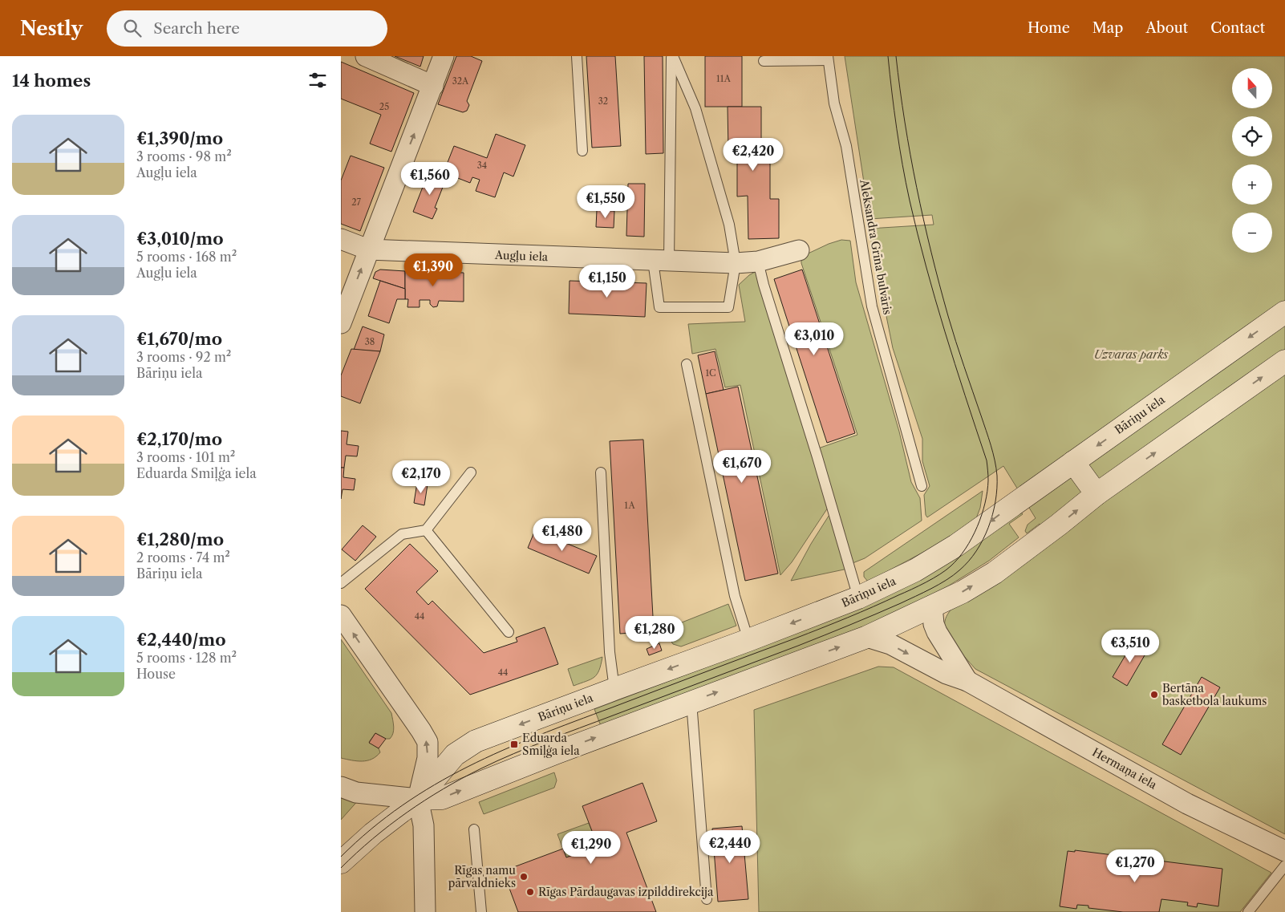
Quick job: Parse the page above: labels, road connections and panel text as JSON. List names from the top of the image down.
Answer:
{
  "streets": {
    "street": ["Augļu iela", "Bāriņu iela", "Hermaņa iela"],
    "lane": ["Aleksandra Grīna bulvāris"]
  },
  "parks": ["Uzvaras parks"],
  "places": {
    "other": ["Bertāna basketbola laukums", "Rīgas namu pārvaldnieks", "Rīgas Pārdaugavas izpilddirekcija"],
    "transit": ["Eduarda Smiļģa iela"]
  },
  "house_numbers": [
    "11A",
    "32A",
    "32",
    "25",
    "34",
    "27",
    "38",
    "1C",
    "1A",
    "44",
    "44"
  ],
  "north": "top",
  "page": {
    "header": "Nestly",
    "search": "Search here",
    "nav": [
      "Home",
      "Map",
      "About",
      "Contact"
    ],
    "heading": "14 homes",
    "map_buttons": ["+", "−"],
    "list": [
      {
        "name": "€1,390/mo",
        "note": "3 rooms · 98 m² · Augļu iela"
      },
      {
        "name": "€3,010/mo",
        "note": "5 rooms · 168 m² · Augļu iela"
      },
      {
        "name": "€1,670/mo",
        "note": "3 rooms · 92 m² · Bāriņu iela"
      },
      {
        "name": "€2,170/mo",
        "note": "3 rooms · 101 m² · Eduarda Smiļģa iela"
      },
      {
        "name": "€1,280/mo",
        "note": "2 rooms · 74 m² · Bāriņu iela"
      },
      {
        "name": "€2,440/mo",
        "note": "5 rooms · 128 m² · House"
      }
    ],
    "price": [
      "€2,420",
      "€1,560",
      "€1,550",
      "€1,390",
      "€1,150",
      "€3,010",
      "€1,670",
      "€2,170",
      "€1,480",
      "€1,280",
      "€3,510",
      "€2,440",
      "€1,290",
      "€1,270"
    ]
  }
}
